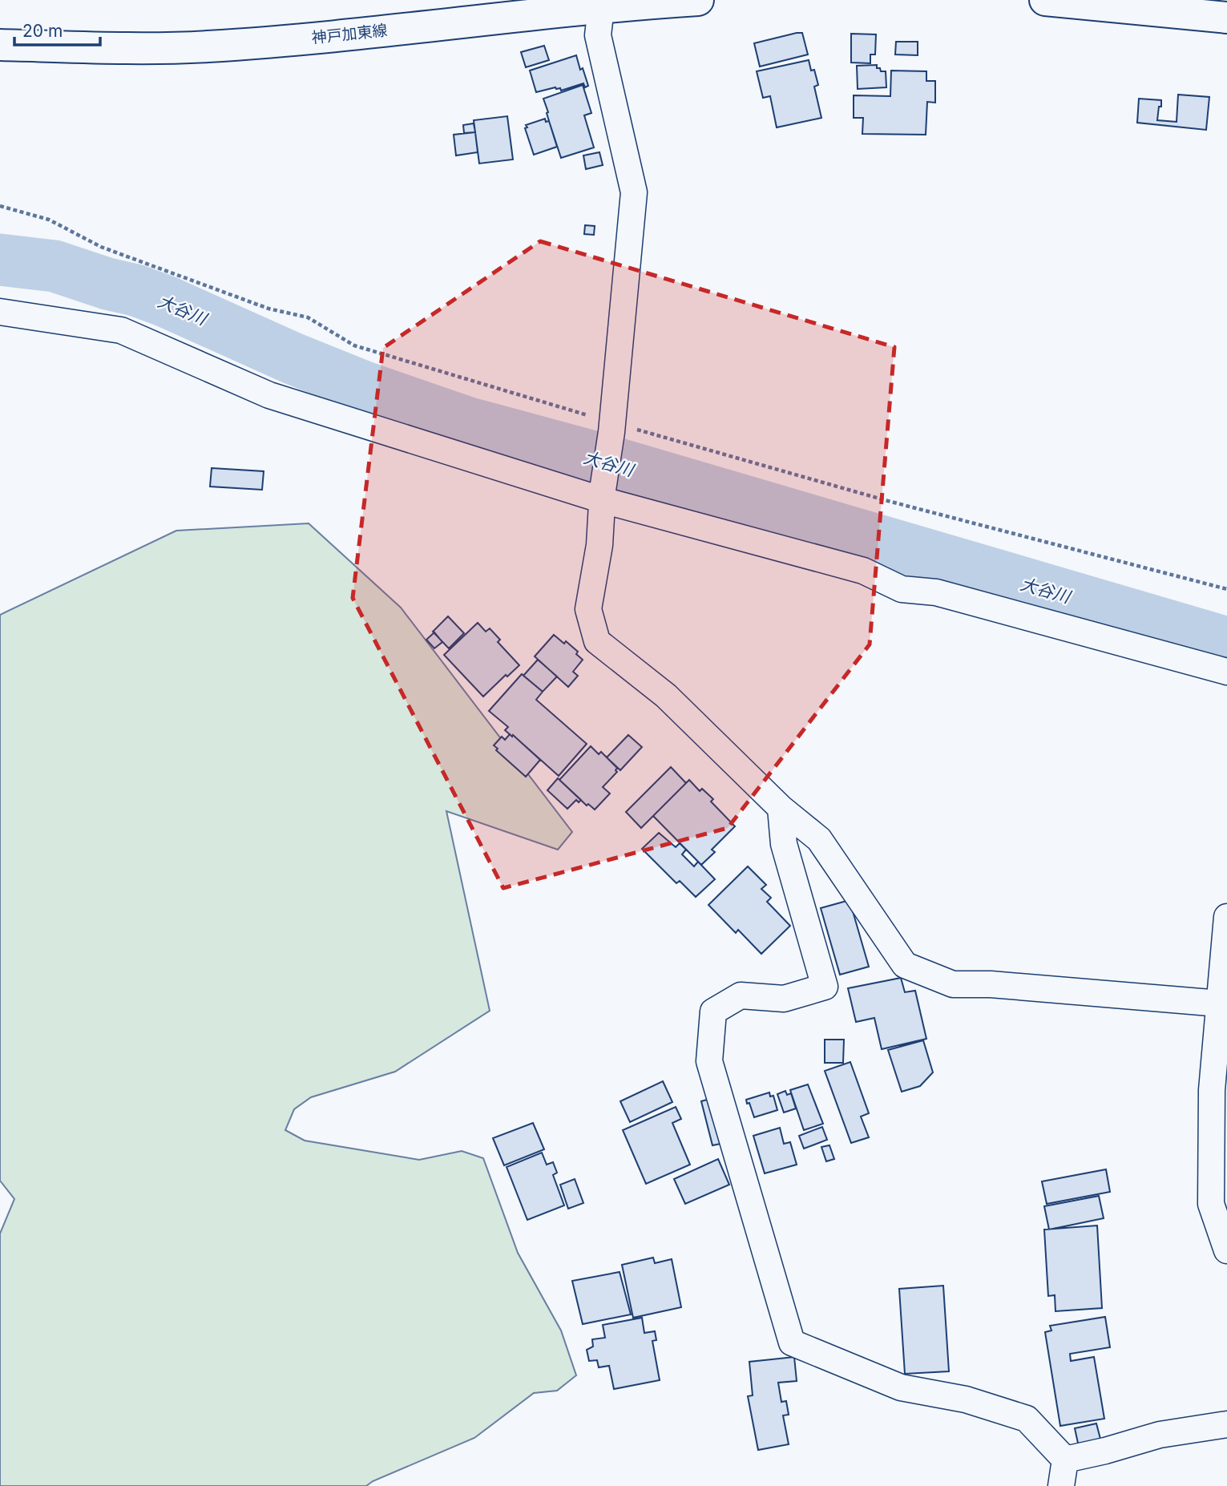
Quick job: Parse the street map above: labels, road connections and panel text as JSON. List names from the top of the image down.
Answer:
{
  "streets": {
    "main road": ["神戸加東線"]
  },
  "water": ["大谷川"],
  "scale_bar": "20 m"
}
